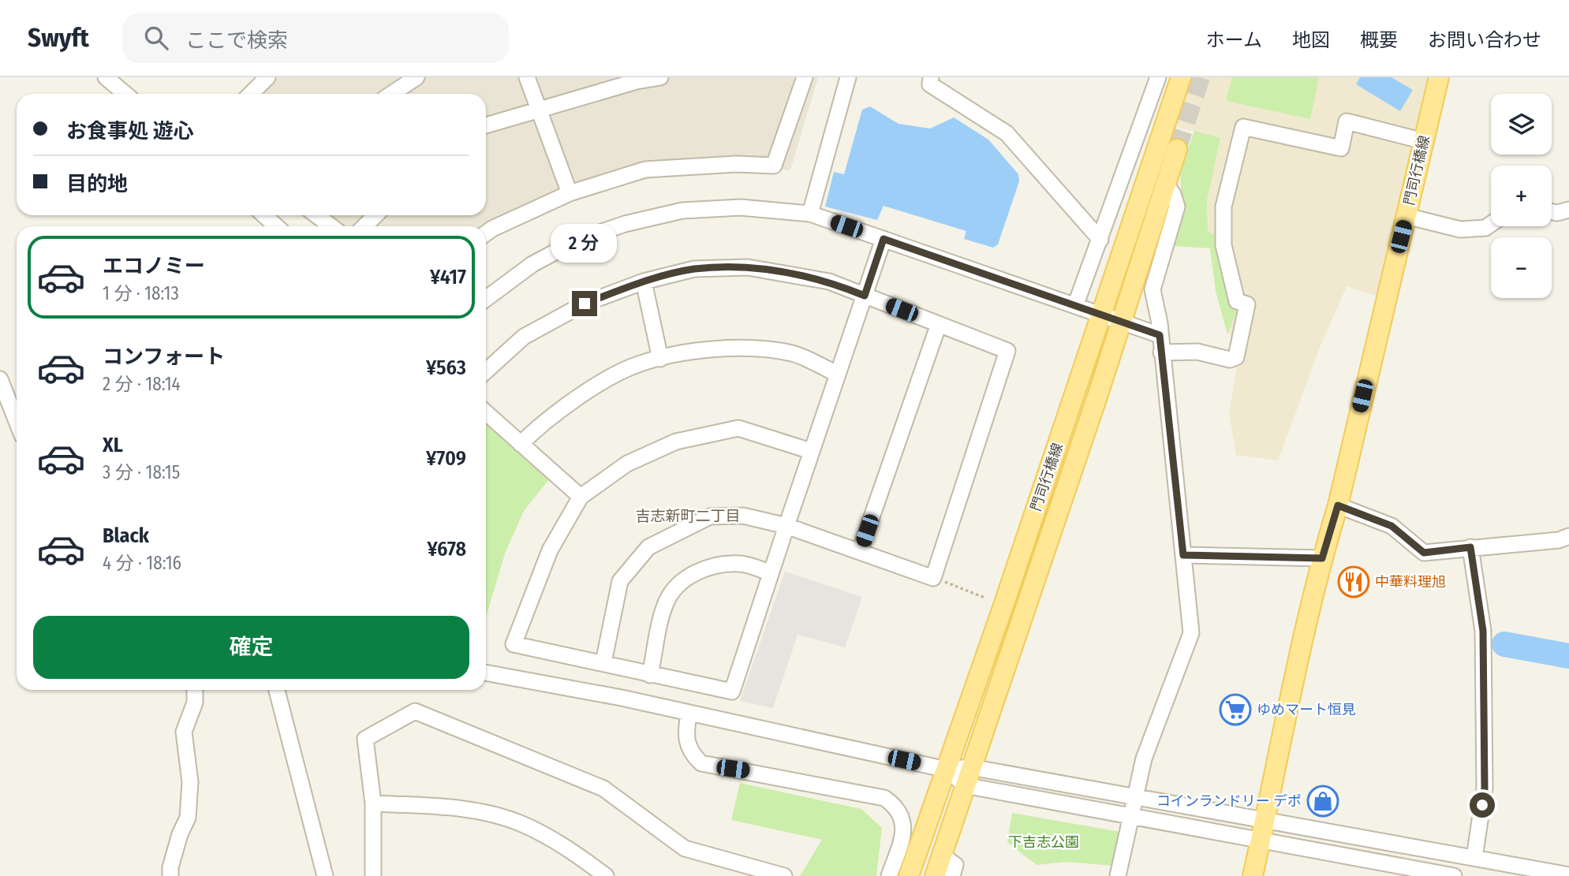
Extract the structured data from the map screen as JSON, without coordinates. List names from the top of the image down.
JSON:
{
  "streets": {
    "main road": ["門司行橋線"]
  },
  "districts": ["吉志新町二丁目"],
  "parks": ["下吉志公園"],
  "places": {
    "restaurant": ["中華料理旭"],
    "supermarket": ["ゆめマート恒見"],
    "shop": ["コインランドリー デポ"]
  },
  "page": {
    "header": "Swyft",
    "search": "ここで検索",
    "nav": [
      "ホーム",
      "地図",
      "概要",
      "お問い合わせ"
    ],
    "map_buttons": ["+", "−"],
    "banner": ["お食事処 遊心", "目的地"],
    "bubble": "2 分",
    "list": [
      {
        "name": "エコノミー",
        "note": "1 分 · 18:13",
        "value": "¥417"
      },
      {
        "name": "コンフォート",
        "note": "2 分 · 18:14",
        "value": "¥563"
      },
      {
        "name": "XL",
        "note": "3 分 · 18:15",
        "value": "¥709"
      },
      {
        "name": "Black",
        "note": "4 分 · 18:16",
        "value": "¥678"
      }
    ],
    "buttons": "確定"
  }
}
